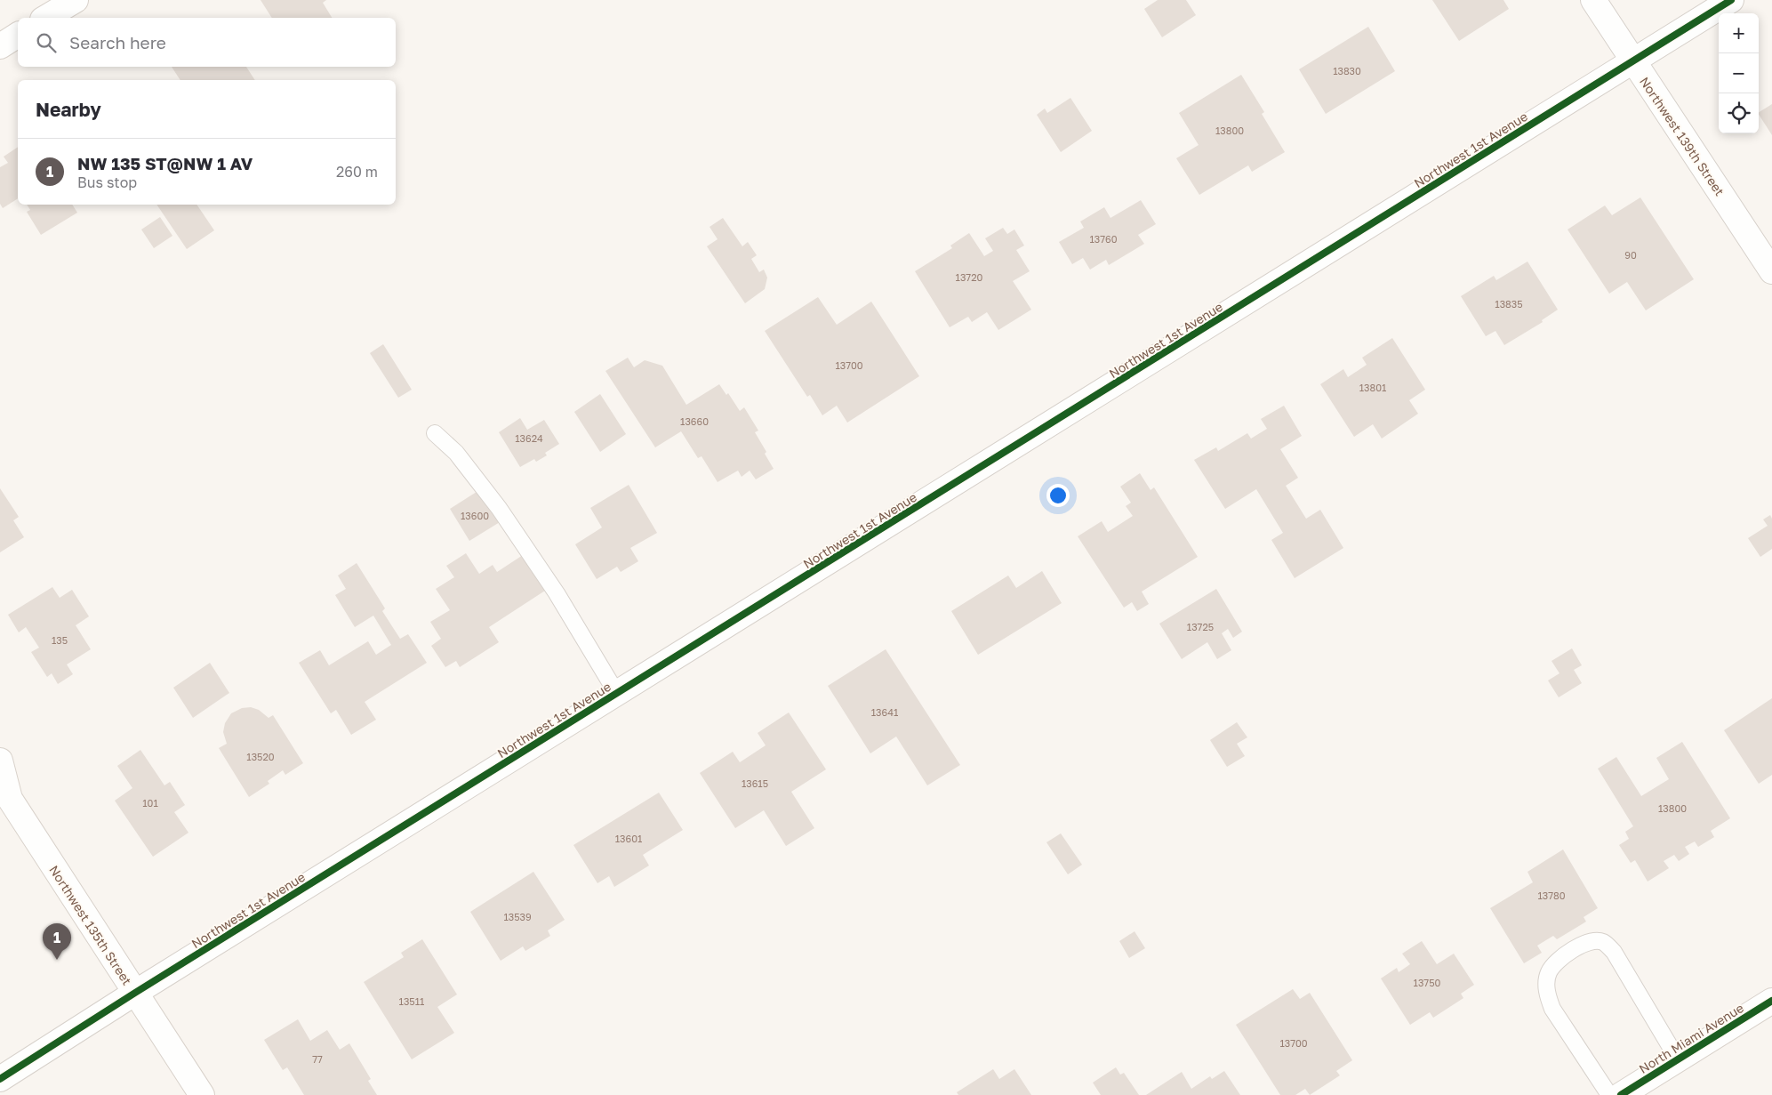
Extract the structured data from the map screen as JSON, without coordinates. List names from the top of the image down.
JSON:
{
  "streets": {
    "street": [
      "Northwest 139th Street",
      "Northwest 1st Avenue",
      "Northwest 135th Street",
      "North Miami Avenue"
    ]
  },
  "crossings": [
    ["Northwest 139th Street", "Northwest 1st Avenue"],
    ["Northwest 1st Avenue", "Northwest 135th Street"]
  ],
  "house_numbers": [
    "13830",
    "13800",
    "13760",
    "90",
    "13720",
    "13835",
    "13700",
    "13801",
    "13660",
    "13624",
    "13600",
    "13725",
    "135",
    "13641",
    "13520",
    "13615",
    "101",
    "13800",
    "13601",
    "13780",
    "13539",
    "13750",
    "13511",
    "13700",
    "77"
  ],
  "page": {
    "map_buttons": ["+", "−"],
    "search": "Search here",
    "heading": "Nearby",
    "list": [
      {
        "mark": "1",
        "name": "NW 135 ST@NW 1 AV",
        "note": "Bus stop",
        "value": "260 m"
      }
    ],
    "pins": "1"
  }
}
